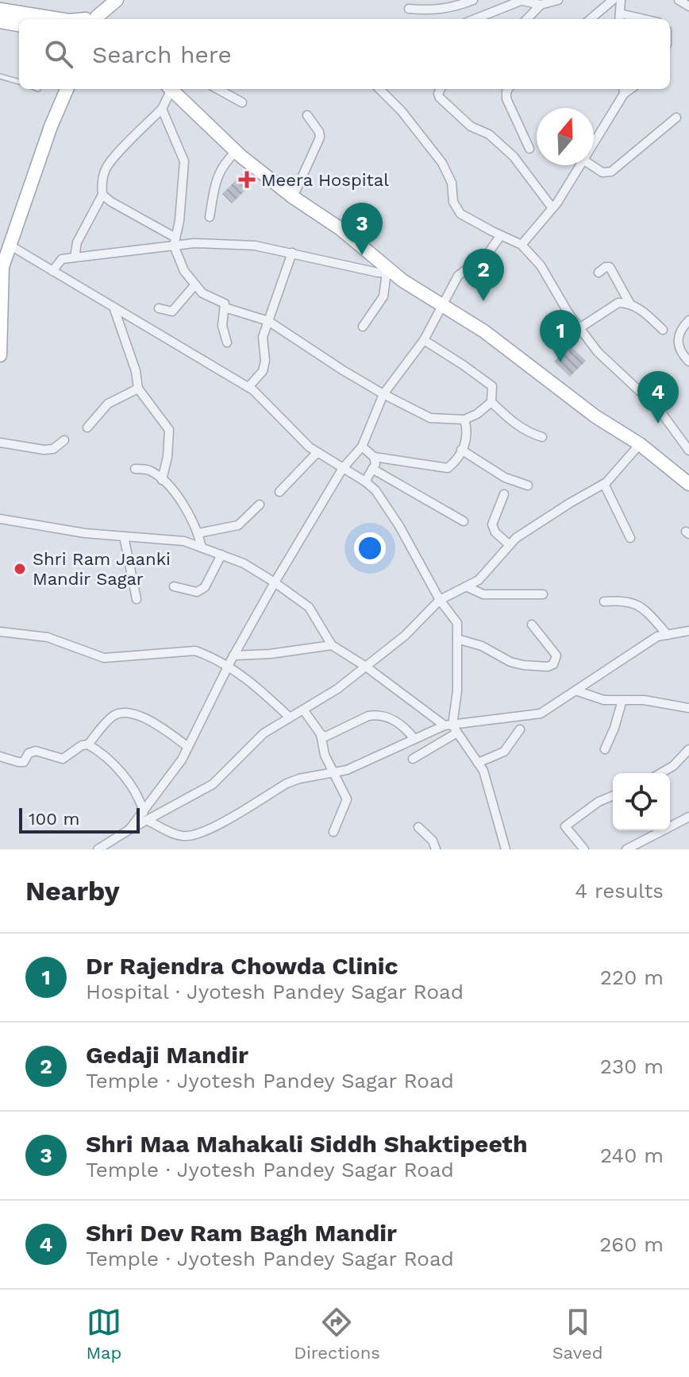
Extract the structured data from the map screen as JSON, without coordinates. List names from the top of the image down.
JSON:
{
  "places": {
    "health": ["Meera Hospital"],
    "other": ["Shri Ram Jaanki Mandir Sagar"]
  },
  "scale_bar": "100 m",
  "north": "top",
  "page": {
    "search": "Search here",
    "pins": [
      "3",
      "2",
      "1",
      "4"
    ],
    "scale": "100 m",
    "heading": ["Nearby", "4 results"],
    "list": [
      {
        "mark": "1",
        "name": "Dr Rajendra Chowda Clinic",
        "note": "Hospital · Jyotesh Pandey Sagar Road",
        "value": "220 m"
      },
      {
        "mark": "2",
        "name": "Gedaji Mandir",
        "note": "Temple · Jyotesh Pandey Sagar Road",
        "value": "230 m"
      },
      {
        "mark": "3",
        "name": "Shri Maa Mahakali Siddh Shaktipeeth",
        "note": "Temple · Jyotesh Pandey Sagar Road",
        "value": "240 m"
      },
      {
        "mark": "4",
        "name": "Shri Dev Ram Bagh Mandir",
        "note": "Temple · Jyotesh Pandey Sagar Road",
        "value": "260 m"
      }
    ],
    "nav": ["Map", "Directions", "Saved"]
  }
}
